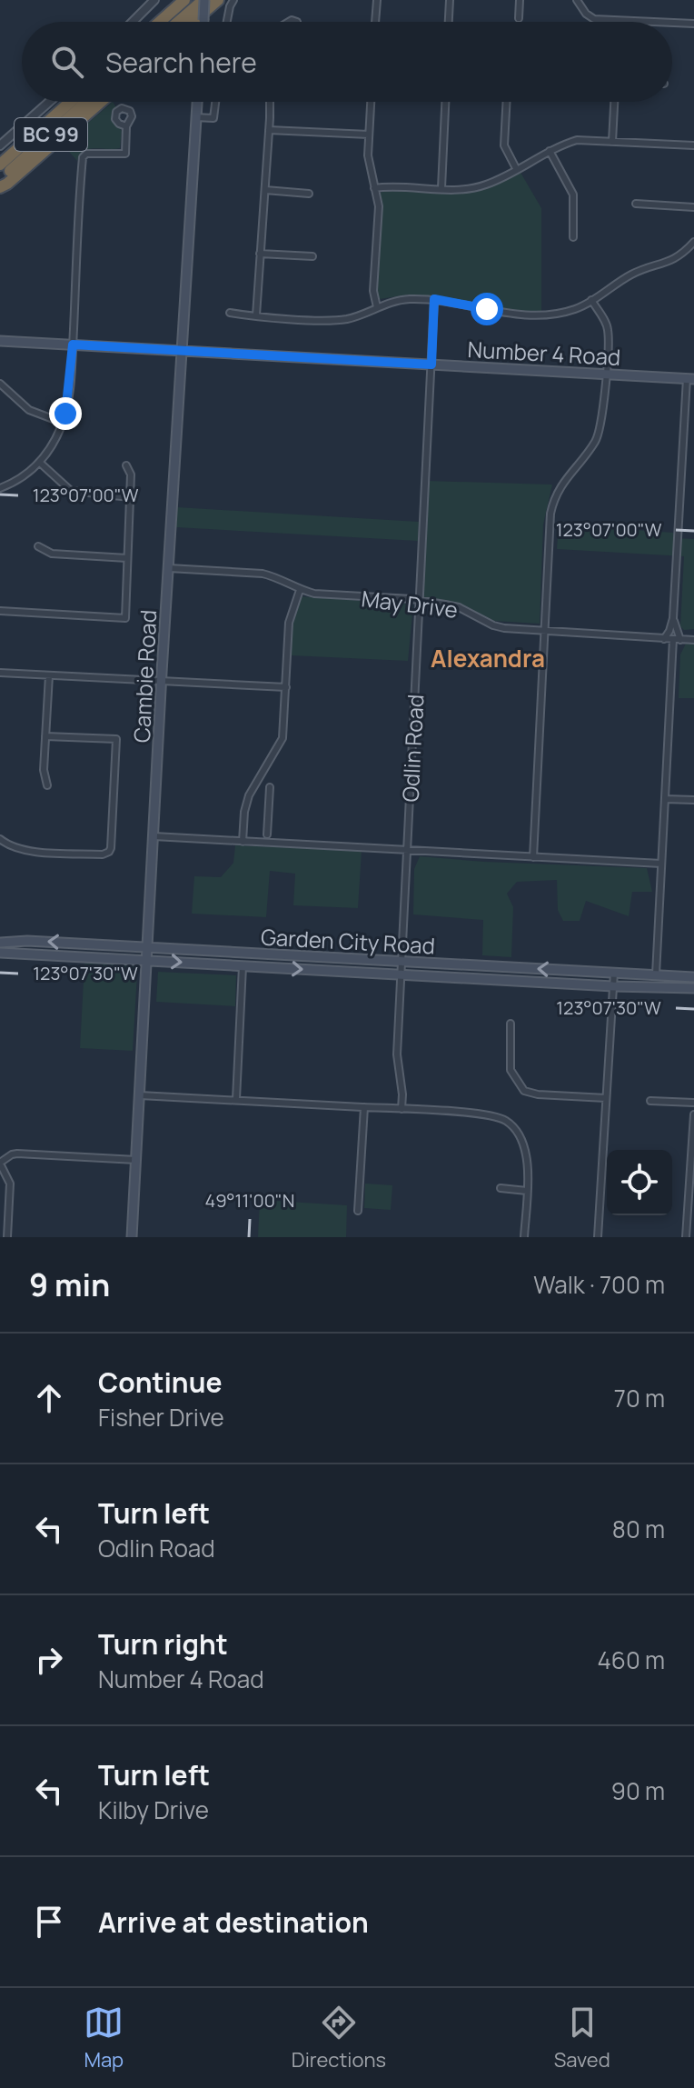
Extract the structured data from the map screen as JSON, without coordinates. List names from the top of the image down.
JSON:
{
  "streets": {
    "highway": ["BC 99"],
    "main road": ["Number 4 Road", "Cambie Road", "Garden City Road"],
    "street": ["May Drive", "Odlin Road"]
  },
  "crossings": [
    ["Number 4 Road", "Cambie Road"],
    ["Number 4 Road", "Odlin Road"],
    ["May Drive", "Cambie Road"],
    ["May Drive", "Odlin Road"],
    ["Cambie Road", "Garden City Road"],
    ["Odlin Road", "Garden City Road"]
  ],
  "districts": ["Alexandra"],
  "page": {
    "search": "Search here",
    "heading": ["9 min", "Walk · 700 m"],
    "list": [
      ["Continue", "Fisher Drive", "70 m"],
      ["Turn left", "Odlin Road", "80 m"],
      ["Turn right", "Number 4 Road", "460 m"],
      ["Turn left", "Kilby Drive", "90 m"],
      "Arrive at destination"
    ],
    "nav": ["Map", "Directions", "Saved"]
  },
  "coordinates": ["123°07'00\"W", "123°07'30\"W", "49°11'00\"N"]
}
